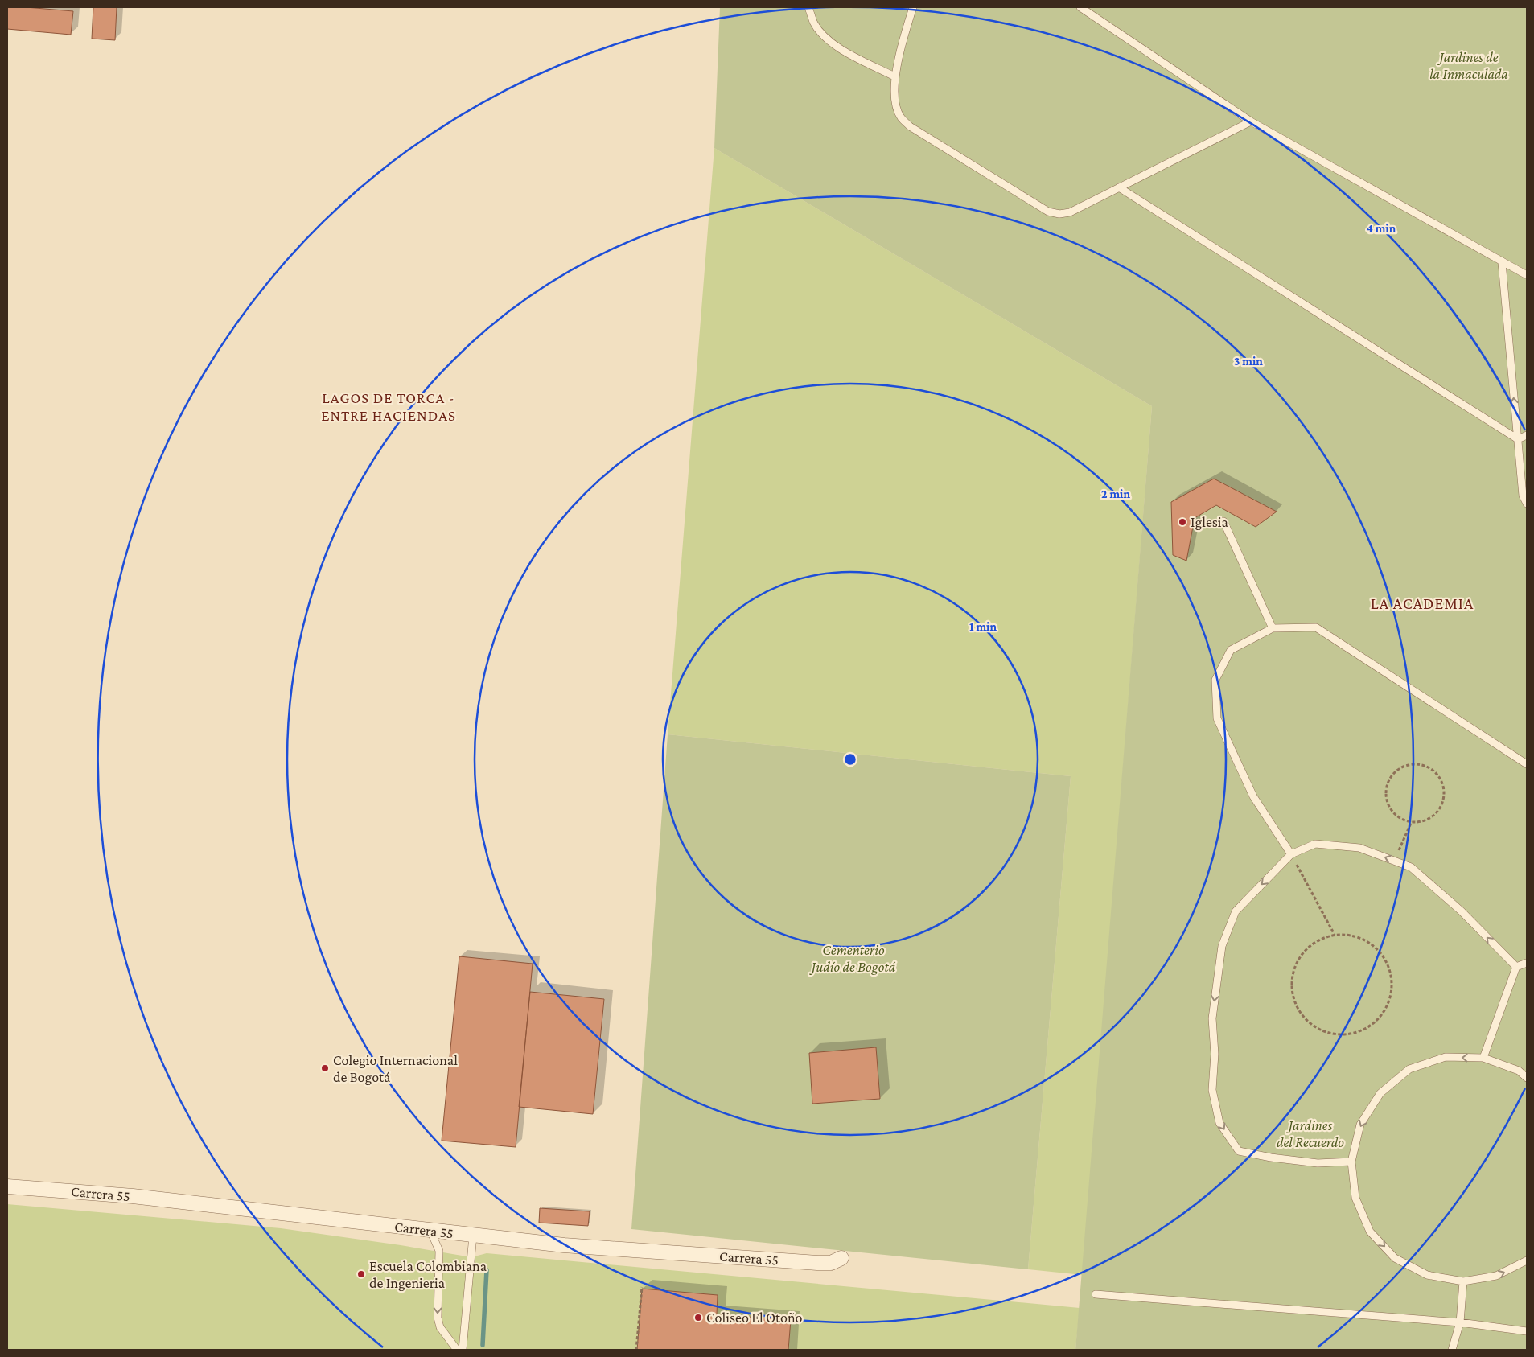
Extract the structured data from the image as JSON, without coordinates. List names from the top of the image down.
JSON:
{
  "streets": {
    "street": ["Carrera 55"]
  },
  "districts": ["LAGOS DE TORCA - ENTRE HACIENDAS", "LA ACADEMIA"],
  "parks": ["Jardines de la Inmaculada", "Cementerio Judío de Bogotá", "Jardines del Recuerdo"],
  "places": [
    "Iglesia",
    "Colegio Internacional de Bogotá",
    "Escuela Colombiana de Ingenieria",
    "Coliseo El Otoño"
  ],
  "rings": [
    "4 min",
    "3 min",
    "2 min",
    "1 min"
  ]
}
